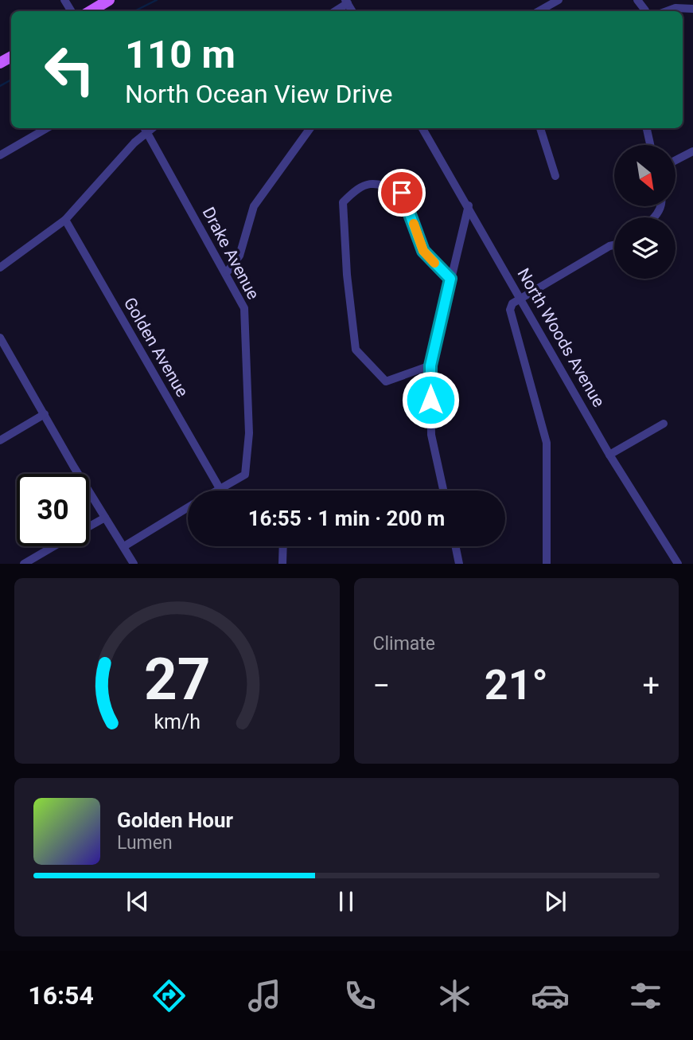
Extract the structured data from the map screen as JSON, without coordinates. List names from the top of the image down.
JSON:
{
  "streets": {
    "street": ["Drake Avenue", "North Woods Avenue", "Golden Avenue"]
  },
  "crossings": [
    ["Drake Avenue", "Golden Avenue"]
  ],
  "north": "bottom right",
  "page": {
    "turn": ["110 m", "North Ocean View Drive"],
    "limit": "30",
    "trip": "16:55 · 1 min · 200 m",
    "tile": "Climate",
    "heat": ["−", "21°", "+"],
    "song": ["Golden Hour", "Lumen"],
    "tabs": "16:54",
    "gauge": ["27", "km/h"]
  }
}
